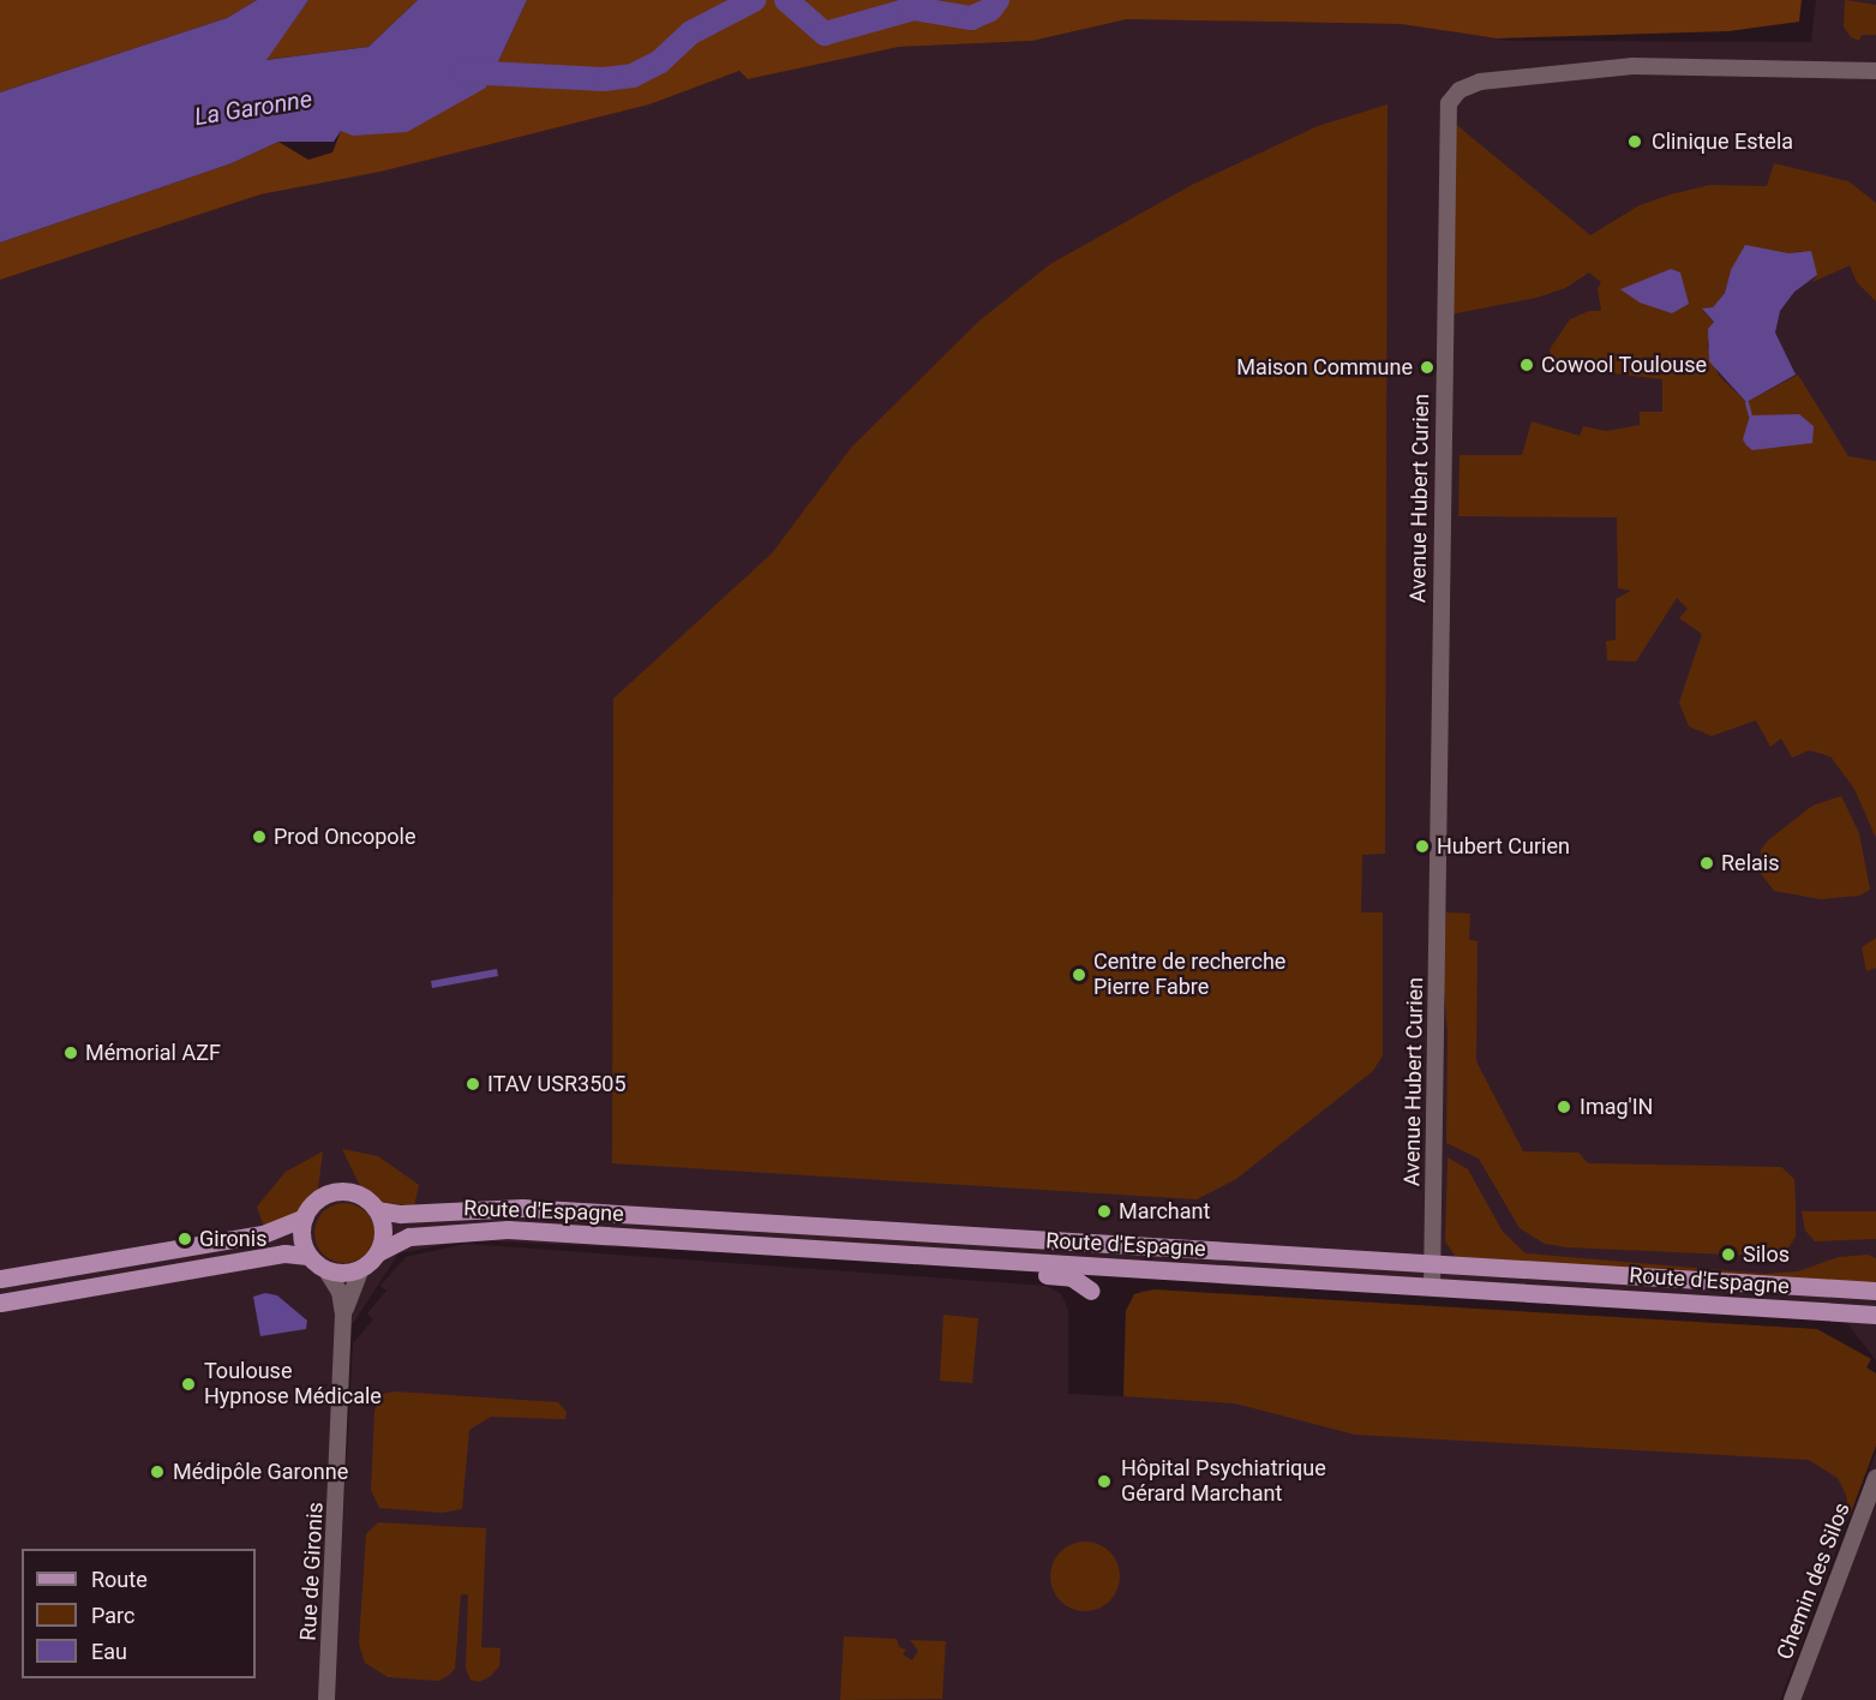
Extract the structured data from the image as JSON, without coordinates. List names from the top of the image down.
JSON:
{
  "streets": {
    "main road": ["Route d'Espagne"],
    "street": ["Avenue Hubert Curien", "Rue de Gironis", "Chemin des Silos"]
  },
  "crossings": [
    ["Avenue Hubert Curien", "Route d'Espagne"],
    ["Route d'Espagne", "Rue de Gironis"]
  ],
  "water": ["La Garonne"],
  "places": [
    "Clinique Estela",
    "Cowool Toulouse",
    "Maison Commune",
    "Prod Oncopole",
    "Hubert Curien",
    "Relais",
    "Centre de recherche Pierre Fabre",
    "Mémorial AZF",
    "ITAV USR3505",
    "Imag'IN",
    "Marchant",
    "Gironis",
    "Silos",
    "Toulouse Hypnose Médicale",
    "Médipôle Garonne",
    "Hôpital Psychiatrique Gérard Marchant"
  ],
  "legend": ["Route", "Parc", "Eau"]
}
